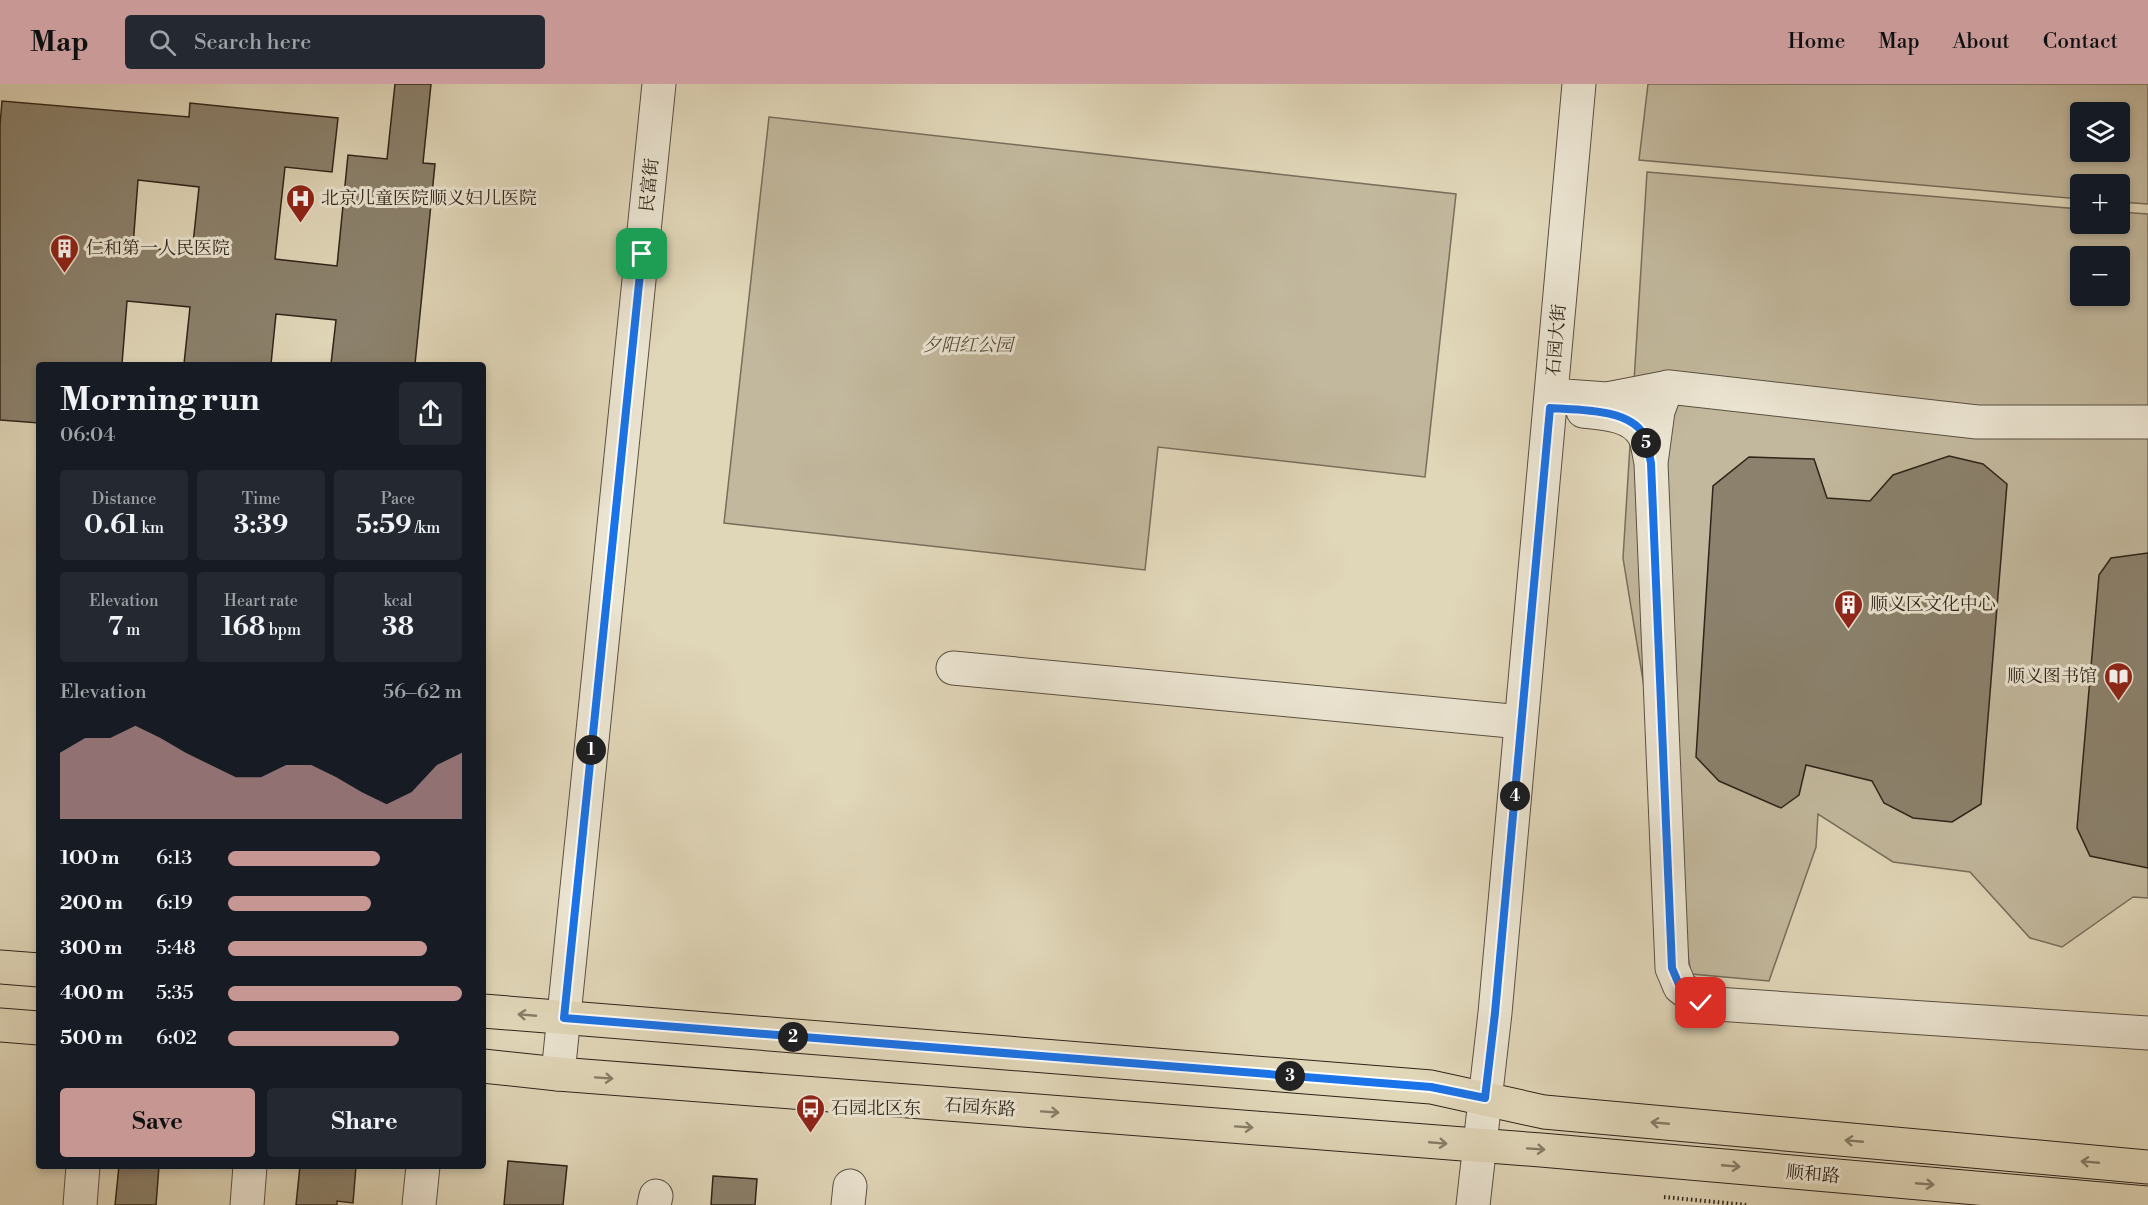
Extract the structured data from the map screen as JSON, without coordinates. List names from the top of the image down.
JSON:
{
  "streets": {
    "main road": ["石园东路", "顺和路"],
    "street": ["民富街", "石园大街"]
  },
  "crossings": [
    ["民富街", "石园东路"],
    ["石园大街", "石园东路"],
    ["石园大街", "顺和路"],
    ["石园东路", "顺和路"]
  ],
  "parks": ["夕阳红公园"],
  "places": {
    "hospital": ["北京儿童医院顺义妇儿医院"],
    "building": ["仁和第一人民医院", "顺义区文化中心"],
    "library": ["顺义图书馆"],
    "bus stop": ["石园北区东"]
  },
  "page": {
    "header": "Map",
    "search": "Search here",
    "nav": [
      "Home",
      "Map",
      "About",
      "Contact"
    ],
    "map_buttons": ["+", "−"],
    "heading": ["Morning run", "06:04"],
    "pins": [
      "5",
      "1",
      "4",
      "2",
      "3"
    ],
    "stats": [
      ["Distance", "0.61 km"],
      ["Time", "3:39"],
      ["Pace", "5:59 /km"],
      ["Elevation", "7 m"],
      ["Heart rate", "168 bpm"],
      ["kcal", "38"]
    ],
    "chart": ["Elevation", "56–62 m"],
    "list": [
      {
        "name": "100 m",
        "note": "6:13"
      },
      {
        "name": "200 m",
        "note": "6:19"
      },
      {
        "name": "300 m",
        "note": "5:48"
      },
      {
        "name": "400 m",
        "note": "5:35"
      },
      {
        "name": "500 m",
        "note": "6:02"
      }
    ],
    "buttons": ["Save", "Share"]
  }
}
